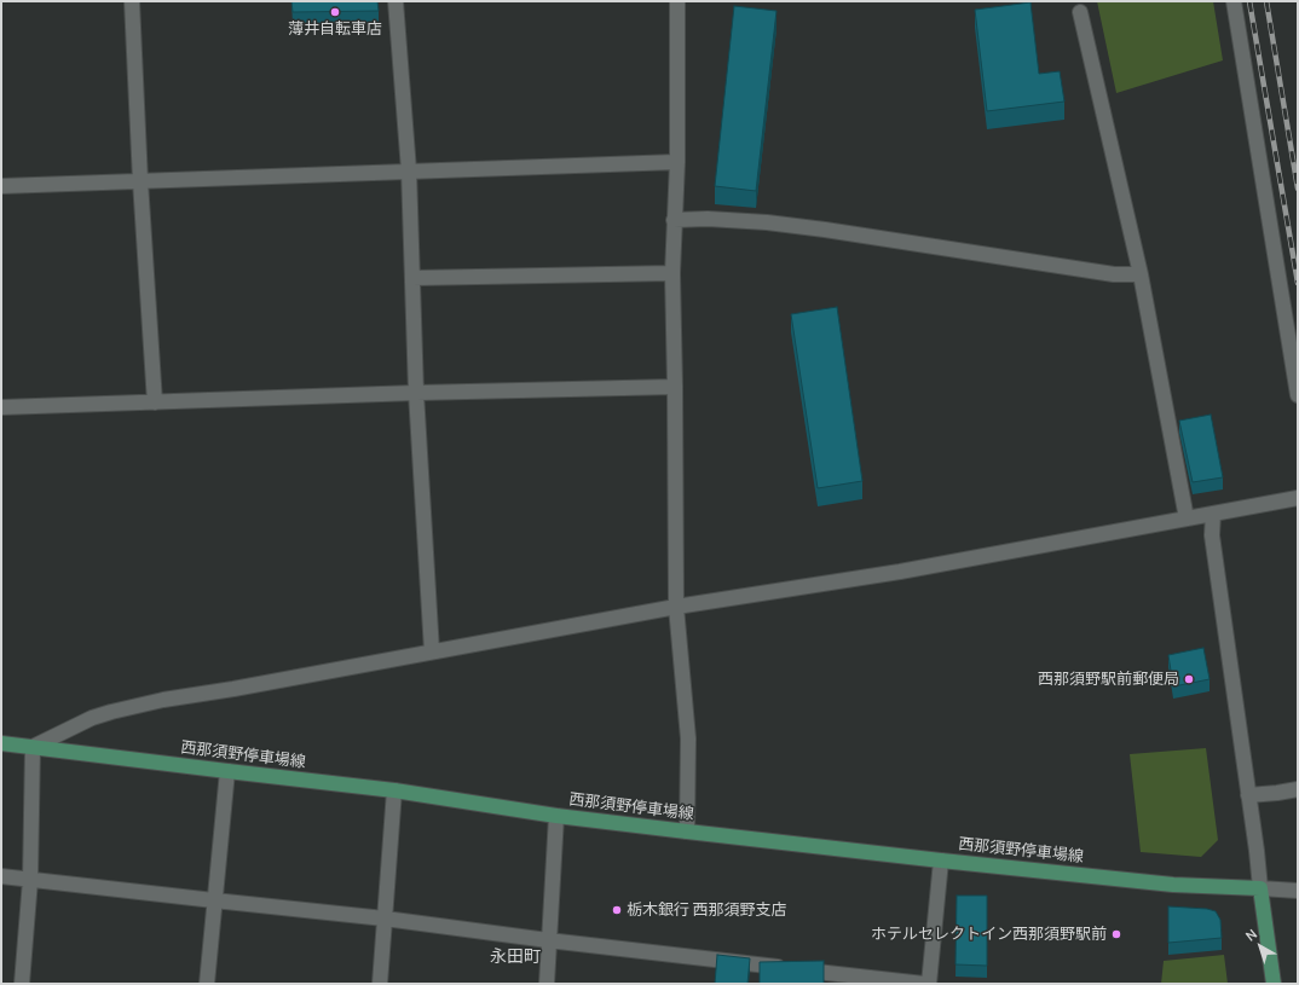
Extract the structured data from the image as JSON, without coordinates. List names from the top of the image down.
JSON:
{
  "streets": {
    "main road": ["西那須野停車場線"]
  },
  "districts": ["永田町"],
  "places": [
    "薄井自転車店",
    "西那須野駅前郵便局",
    "栃木銀行 西那須野支店",
    "ホテルセレクトイン西那須野駅前"
  ],
  "north": "top left"
}
